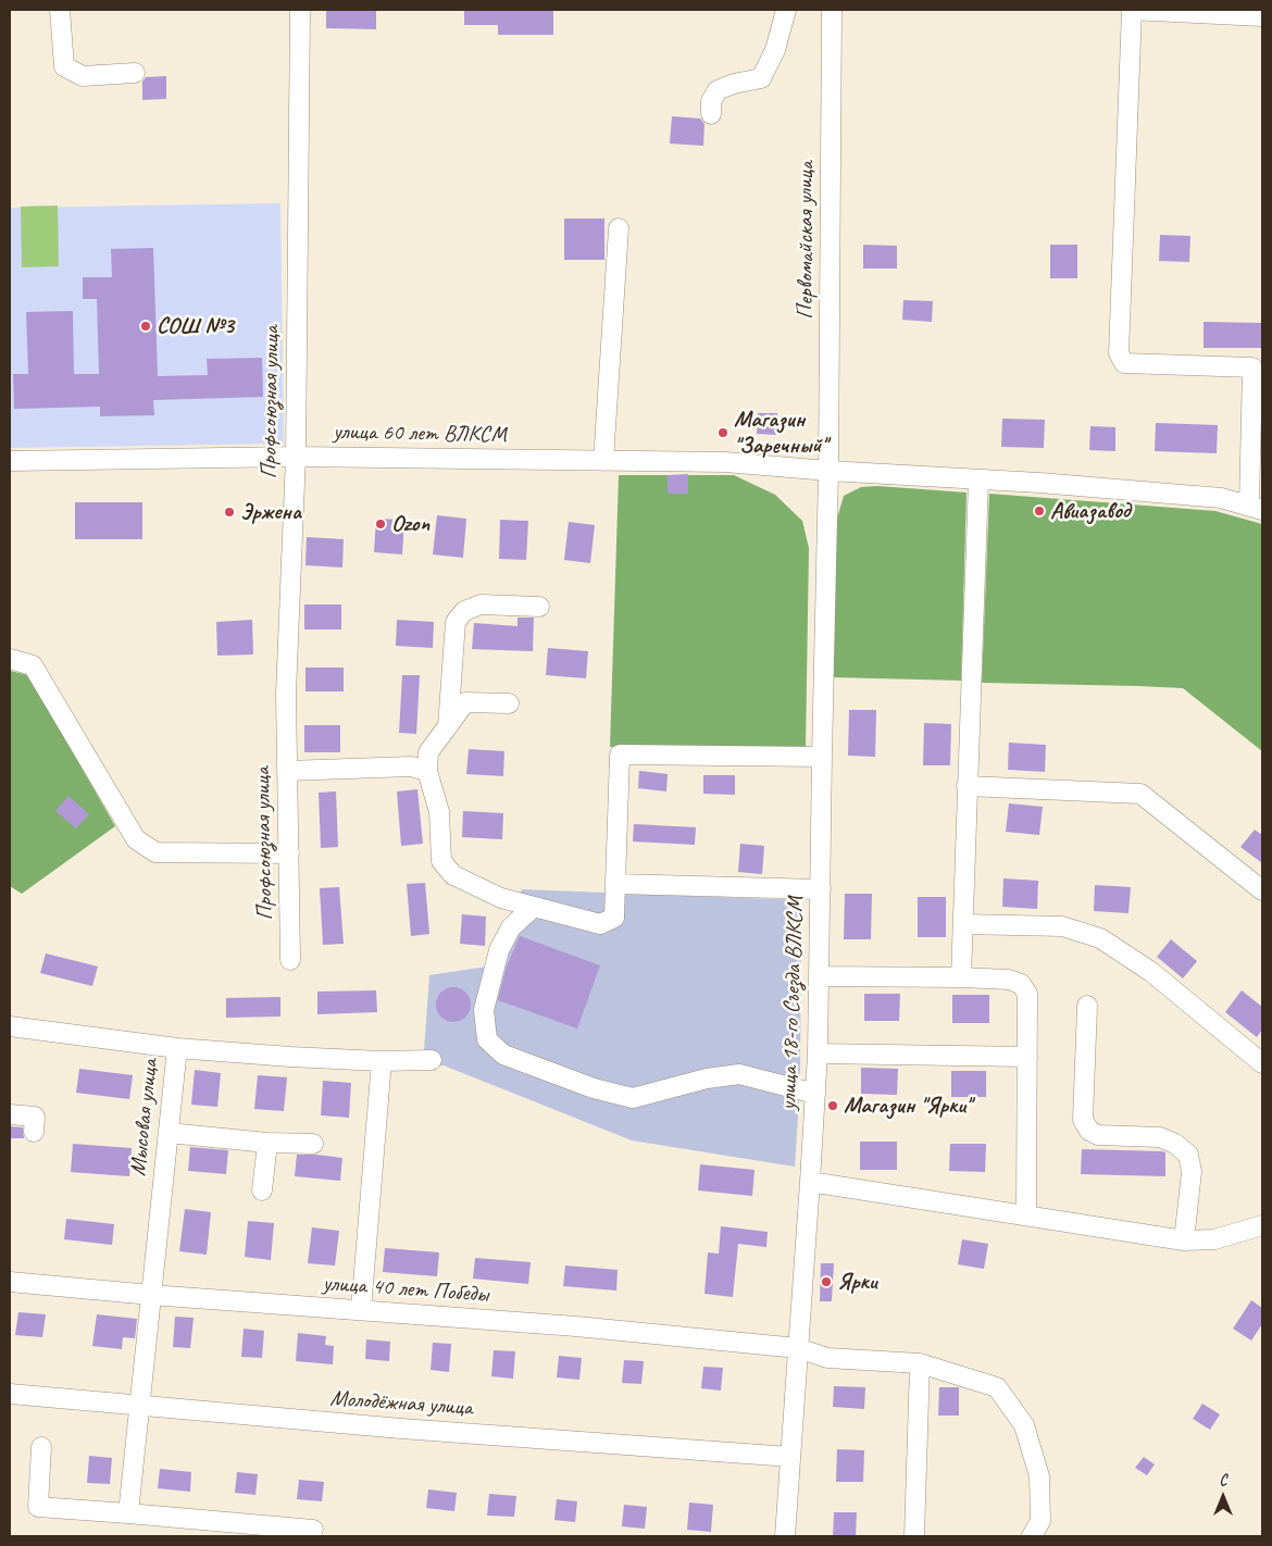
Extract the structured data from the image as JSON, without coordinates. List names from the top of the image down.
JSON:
{
  "streets": {
    "street": [
      "Первомайская улица",
      "Профсоюзная улица",
      "улица 60 лет ВЛКСМ",
      "улица 18-го Съезда ВЛКСМ",
      "Мысовая улица",
      "улица 40 лет Победы",
      "Молодёжная улица"
    ]
  },
  "crossings": [
    ["Первомайская улица", "улица 60 лет ВЛКСМ"],
    ["Первомайская улица", "улица 18-го Съезда ВЛКСМ"],
    ["Профсоюзная улица", "улица 60 лет ВЛКСМ"],
    ["улица 60 лет ВЛКСМ", "улица 18-го Съезда ВЛКСМ"],
    ["улица 18-го Съезда ВЛКСМ", "улица 40 лет Победы"],
    ["улица 18-го Съезда ВЛКСМ", "Молодёжная улица"],
    ["Мысовая улица", "улица 40 лет Победы"],
    ["Мысовая улица", "Молодёжная улица"]
  ],
  "places": [
    "СОШ №3",
    "Магазин \"Заречный\"",
    "Авиазавод",
    "Эржена",
    "Ozon",
    "Магазин \"Ярки\"",
    "Ярки"
  ],
  "north": "top"
}
